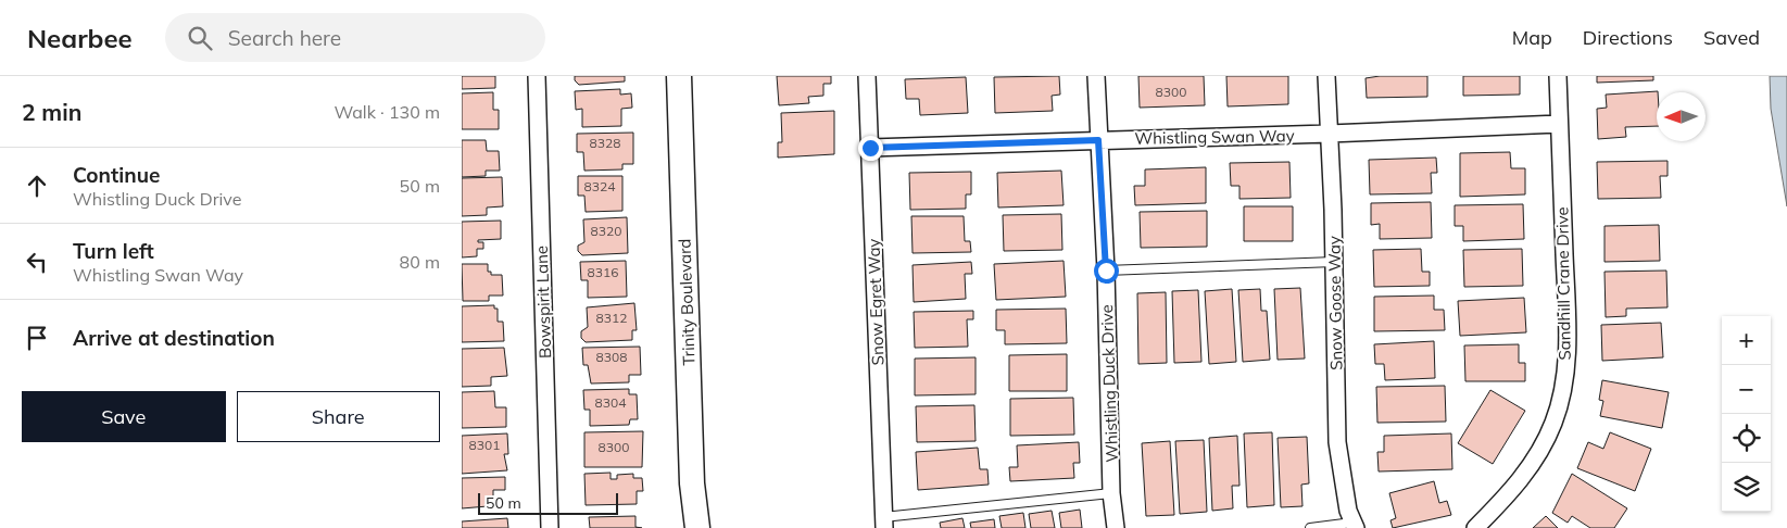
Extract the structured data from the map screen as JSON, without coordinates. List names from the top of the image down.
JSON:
{
  "streets": {
    "main road": ["Trinity Boulevard"],
    "street": [
      "Whistling Swan Way",
      "Sandhill Crane Drive",
      "Bowspirit Lane",
      "Snow Egret Way",
      "Snow Goose Way",
      "Whistling Duck Drive"
    ]
  },
  "crossings": [
    ["Whistling Swan Way", "Sandhill Crane Drive"],
    ["Whistling Swan Way", "Snow Egret Way"],
    ["Whistling Swan Way", "Snow Goose Way"],
    ["Whistling Swan Way", "Whistling Duck Drive"]
  ],
  "house_numbers": [
    "8300",
    "8328",
    "8324",
    "8320",
    "8316",
    "8312",
    "8308",
    "8304",
    "8301",
    "8300"
  ],
  "scale_bar": "50 m",
  "north": "left",
  "page": {
    "header": "Nearbee",
    "search": "Search here",
    "nav": ["Map", "Directions", "Saved"],
    "heading": ["2 min", "Walk · 130 m"],
    "list": [
      ["Continue", "Whistling Duck Drive", "50 m"],
      ["Turn left", "Whistling Swan Way", "80 m"],
      "Arrive at destination"
    ],
    "map_buttons": ["+", "−"],
    "buttons": ["Save", "Share"],
    "scale": "50 m"
  }
}
